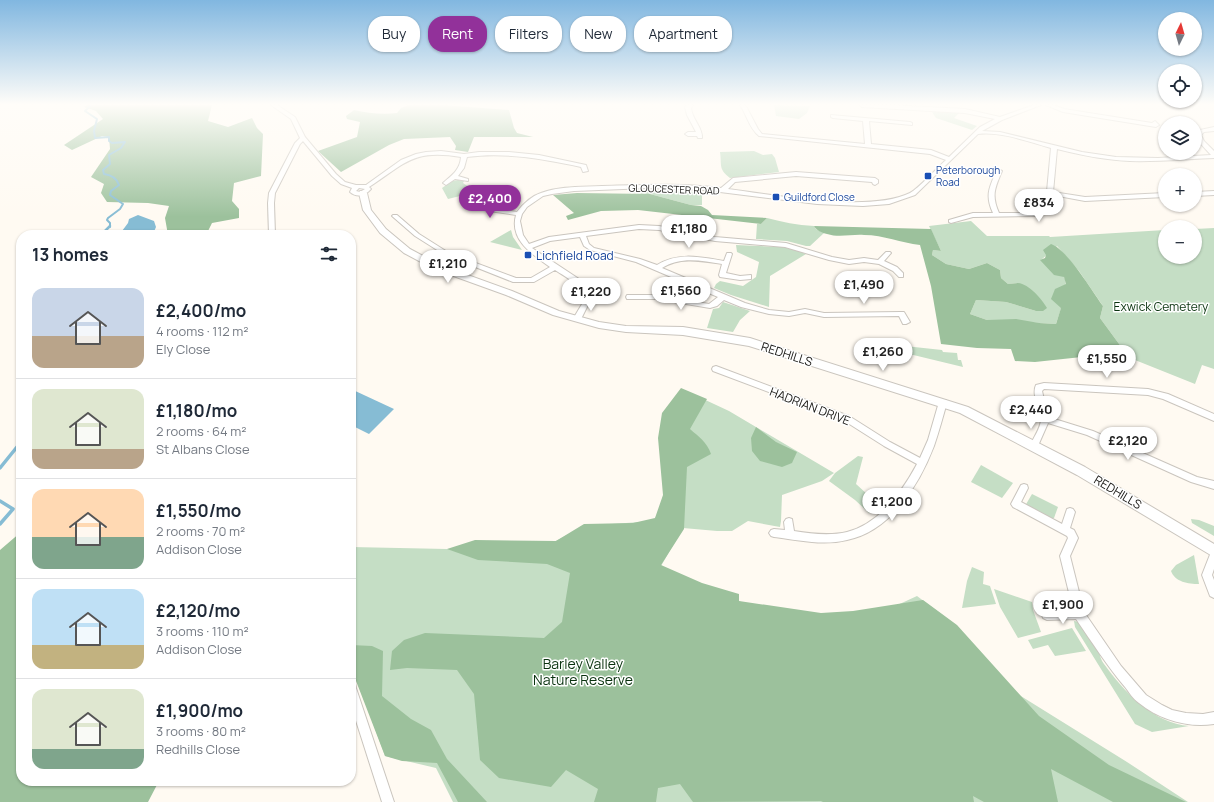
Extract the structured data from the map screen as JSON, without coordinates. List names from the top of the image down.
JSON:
{
  "streets": {
    "street": ["GLOUCESTER ROAD", "REDHILLS", "HADRIAN DRIVE"]
  },
  "parks": ["Exwick Cemetery", "Barley Valley Nature Reserve"],
  "places": {
    "transit": ["Peterborough Road", "Guildford Close", "Lichfield Road"]
  },
  "north": "top",
  "page": {
    "map_buttons": ["+", "−"],
    "chip": [
      "Buy",
      "Rent",
      "Filters",
      "New",
      "Apartment"
    ],
    "price": [
      "£2,400",
      "£834",
      "£1,180",
      "£1,210",
      "£1,490",
      "£1,560",
      "£1,220",
      "£1,260",
      "£1,550",
      "£2,440",
      "£2,120",
      "£1,200",
      "£1,900"
    ],
    "heading": "13 homes",
    "list": [
      {
        "name": "£2,400/mo",
        "note": "4 rooms · 112 m² · Ely Close"
      },
      {
        "name": "£1,180/mo",
        "note": "2 rooms · 64 m² · St Albans Close"
      },
      {
        "name": "£1,550/mo",
        "note": "2 rooms · 70 m² · Addison Close"
      },
      {
        "name": "£2,120/mo",
        "note": "3 rooms · 110 m² · Addison Close"
      },
      {
        "name": "£1,900/mo",
        "note": "3 rooms · 80 m² · Redhills Close"
      }
    ]
  }
}
